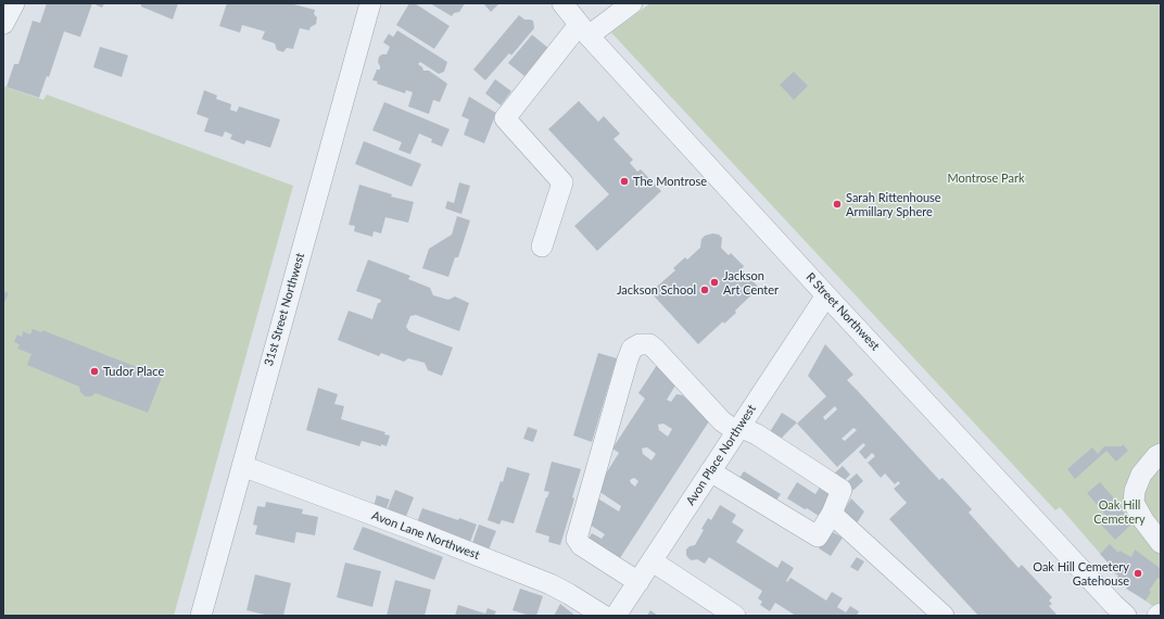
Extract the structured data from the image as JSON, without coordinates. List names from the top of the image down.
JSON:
{
  "streets": {
    "street": [
      "31st Street Northwest",
      "R Street Northwest",
      "Avon Place Northwest",
      "Avon Lane Northwest"
    ]
  },
  "crossings": [
    ["31st Street Northwest", "Avon Lane Northwest"],
    ["R Street Northwest", "Avon Place Northwest"]
  ],
  "parks": ["Montrose Park", "Oak Hill Cemetery"],
  "places": [
    "The Montrose",
    "Sarah Rittenhouse Armillary Sphere",
    "Jackson Art Center",
    "Jackson School",
    "Tudor Place",
    "Oak Hill Cemetery Gatehouse"
  ]
}
